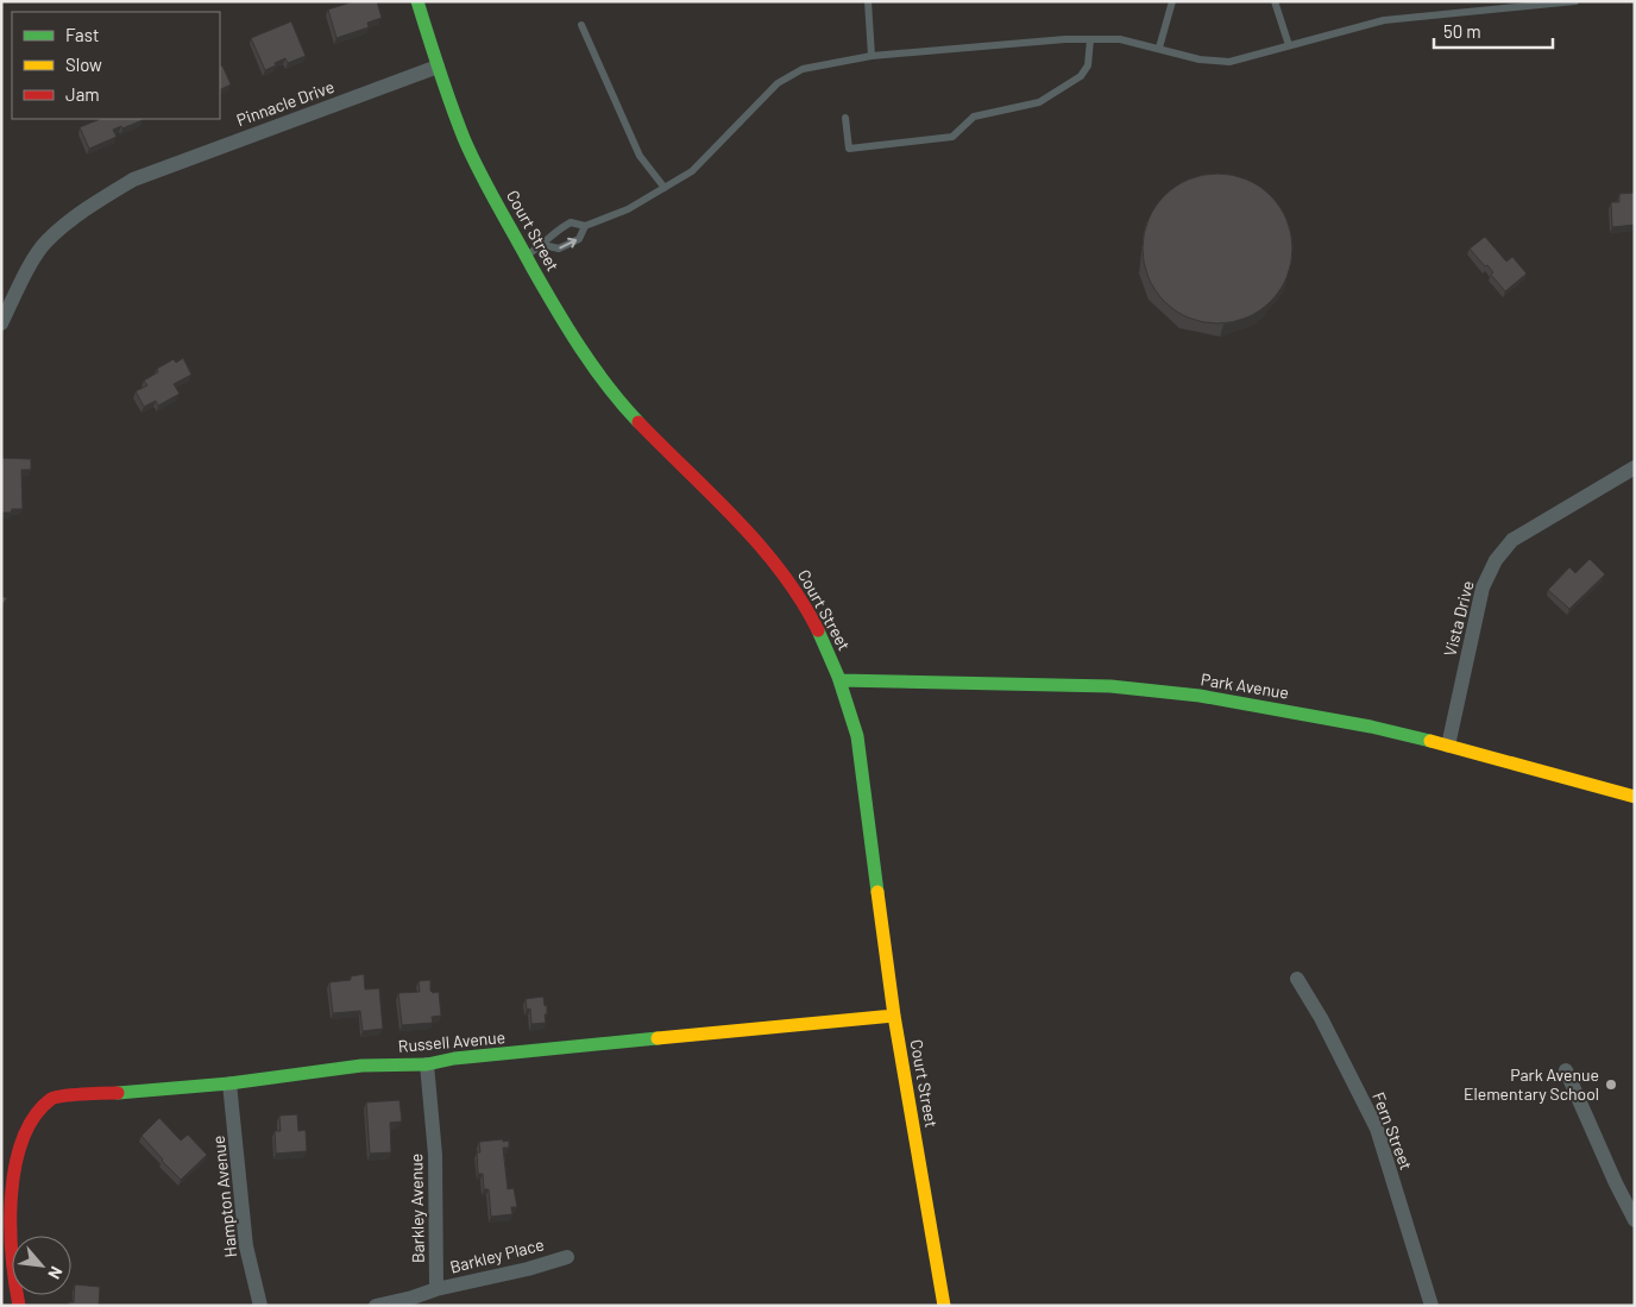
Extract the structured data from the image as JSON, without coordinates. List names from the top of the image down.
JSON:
{
  "streets": {
    "street": [
      "Pinnacle Drive",
      "Court Street",
      "Vista Drive",
      "Park Avenue",
      "Russell Avenue",
      "Fern Street",
      "Hampton Avenue",
      "Barkley Avenue",
      "Barkley Place"
    ]
  },
  "crossings": [
    ["Pinnacle Drive", "Court Street"],
    ["Court Street", "Park Avenue"],
    ["Court Street", "Russell Avenue"],
    ["Vista Drive", "Park Avenue"],
    ["Russell Avenue", "Hampton Avenue"],
    ["Russell Avenue", "Barkley Avenue"],
    ["Barkley Avenue", "Barkley Place"]
  ],
  "places": ["Park Avenue Elementary School"],
  "legend": ["Fast", "Slow", "Jam"],
  "scale_bar": "50 m",
  "north": "bottom right"
}
